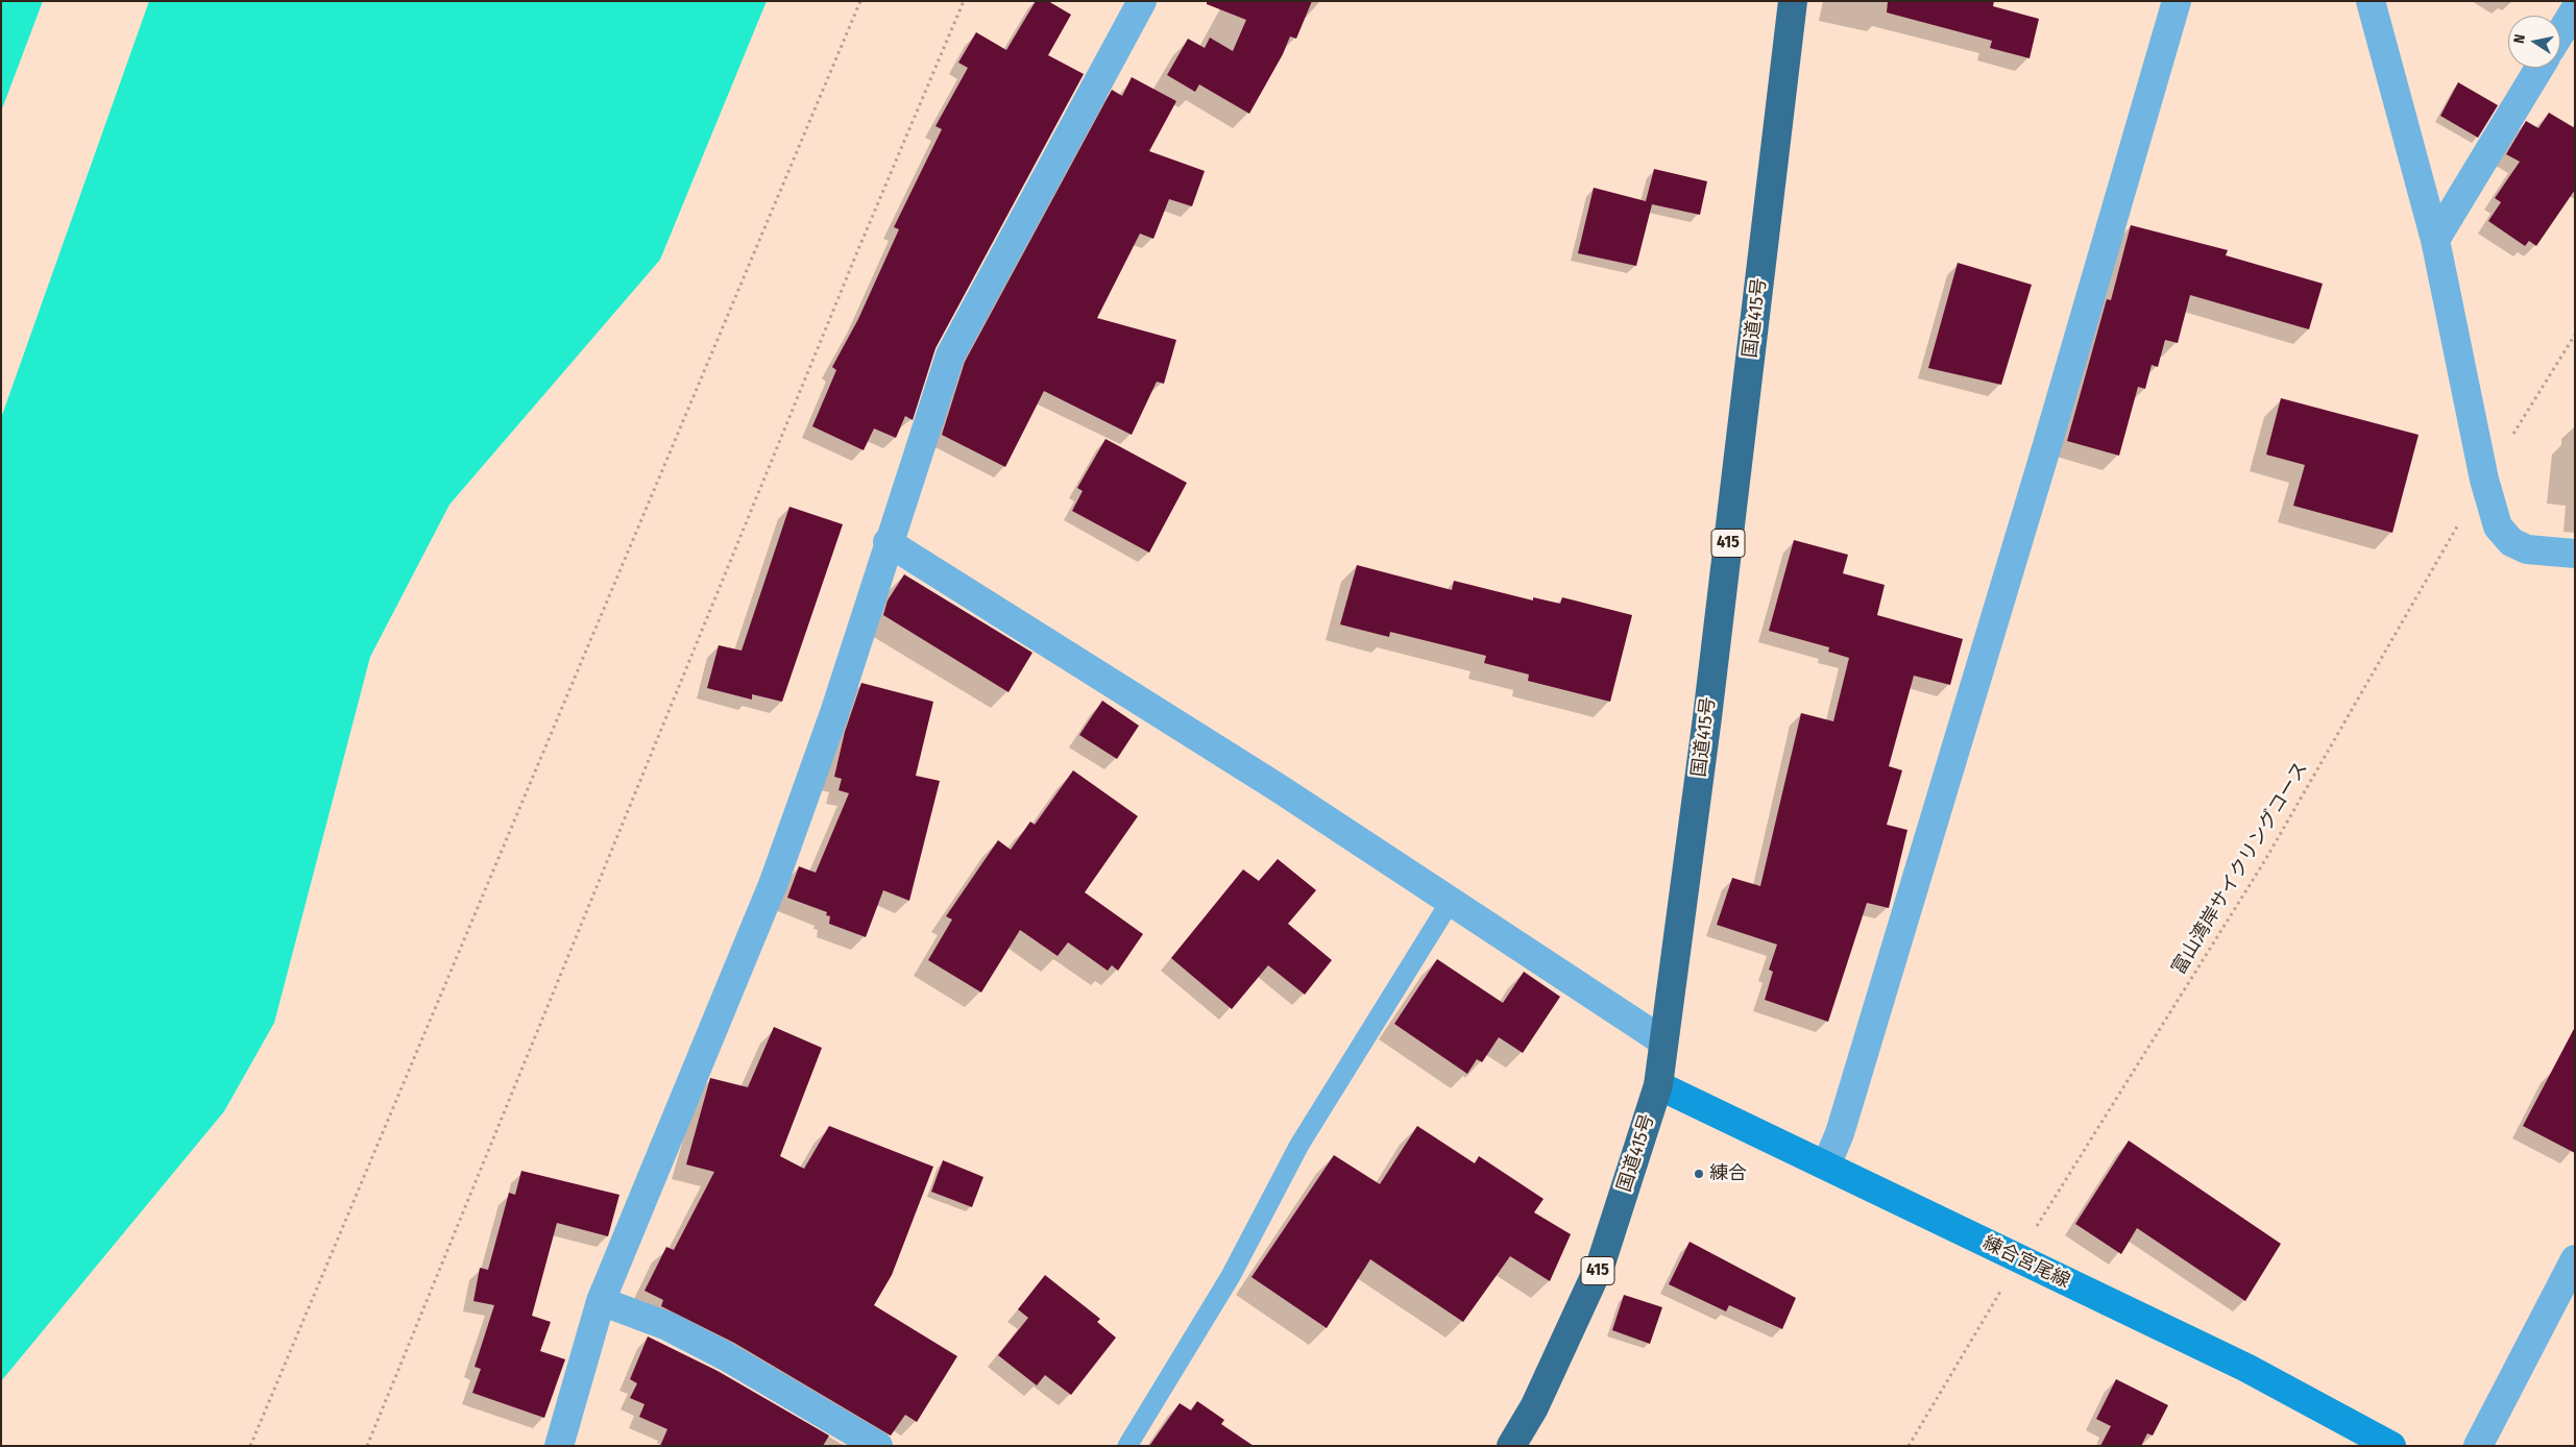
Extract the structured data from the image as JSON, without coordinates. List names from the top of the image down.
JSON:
{
  "streets": {
    "highway": ["国道415号", "415"],
    "main road": ["練合宮尾線"],
    "path": ["富山湾岸サイクリングコース"]
  },
  "crossings": [
    ["国道415号", "練合宮尾線"]
  ],
  "places": ["練合"],
  "north": "left"
}
